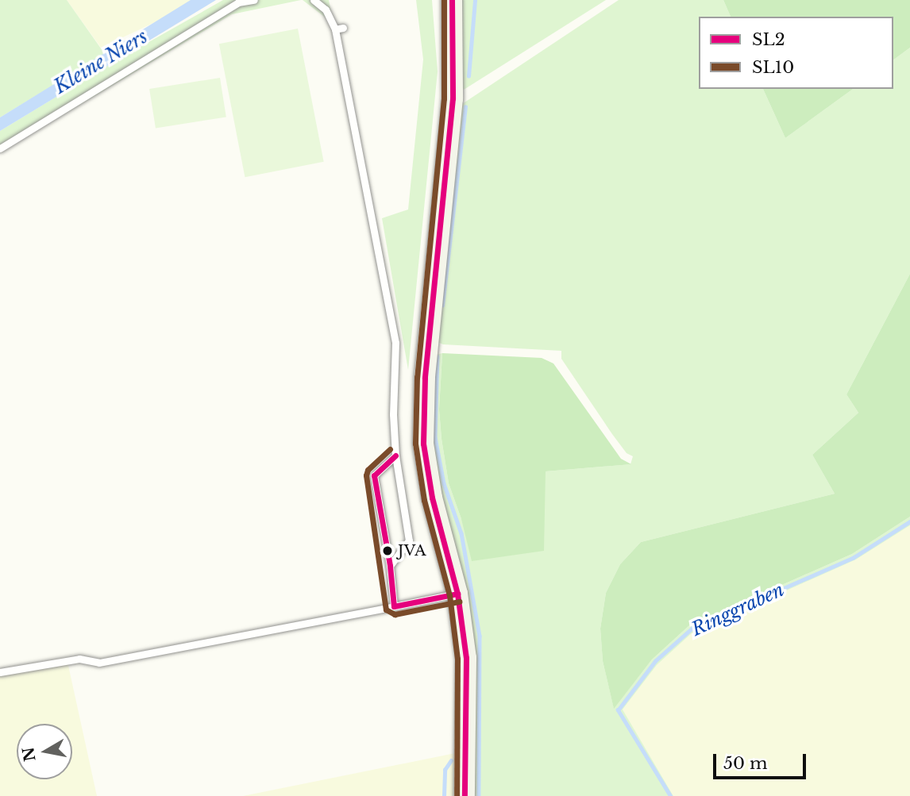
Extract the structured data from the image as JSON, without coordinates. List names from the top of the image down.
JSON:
{
  "water": ["Kleine Niers", "Ringgraben"],
  "places": ["JVA"],
  "lines": ["transit line SL2", "transit line SL10"],
  "legend": ["SL2", "SL10"],
  "scale_bar": "50 m",
  "north": "left"
}
